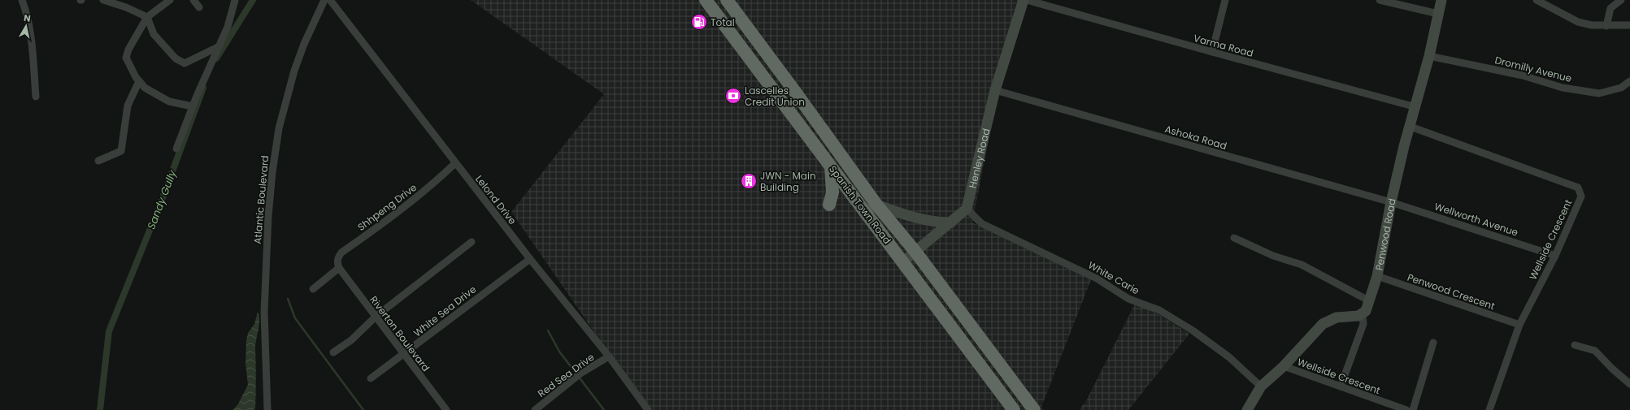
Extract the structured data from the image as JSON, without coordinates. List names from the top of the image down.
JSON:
{
  "streets": {
    "highway": ["Spanish Town Road"],
    "street": [
      "Varma Road",
      "Dromilly Avenue",
      "Ashoka Road",
      "Henley Road",
      "Atlantic Boulevard",
      "Lelond Drive",
      "Shhpeng Drive",
      "Wellworth Avenue",
      "Penwood Road",
      "Wellside Crescent",
      "White Carie",
      "Penwood Crescent",
      "White Sea Drive",
      "Riverton Boulevard",
      "Red Sea Drive"
    ]
  },
  "crossings": [
    ["Varma Road", "Penwood Road"],
    ["Dromilly Avenue", "Penwood Road"],
    ["Ashoka Road", "Henley Road"],
    ["Ashoka Road", "Wellworth Avenue"],
    ["Ashoka Road", "Penwood Road"],
    ["Henley Road", "White Carie"],
    ["Lelond Drive", "Shhpeng Drive"],
    ["Lelond Drive", "White Sea Drive"],
    ["Lelond Drive", "Red Sea Drive"],
    ["Shhpeng Drive", "Riverton Boulevard"],
    ["Wellworth Avenue", "Penwood Road"],
    ["Wellworth Avenue", "Wellside Crescent"],
    ["Penwood Road", "Wellside Crescent"],
    ["Penwood Road", "Penwood Crescent"],
    ["Wellside Crescent", "Penwood Crescent"],
    ["White Sea Drive", "Riverton Boulevard"]
  ],
  "water": ["Sandy Gully"],
  "places": {
    "fuel station": ["Total"],
    "bank": ["Lascelles Credit Union"],
    "building": ["JWN - Main Building"]
  },
  "north": "top"
}
